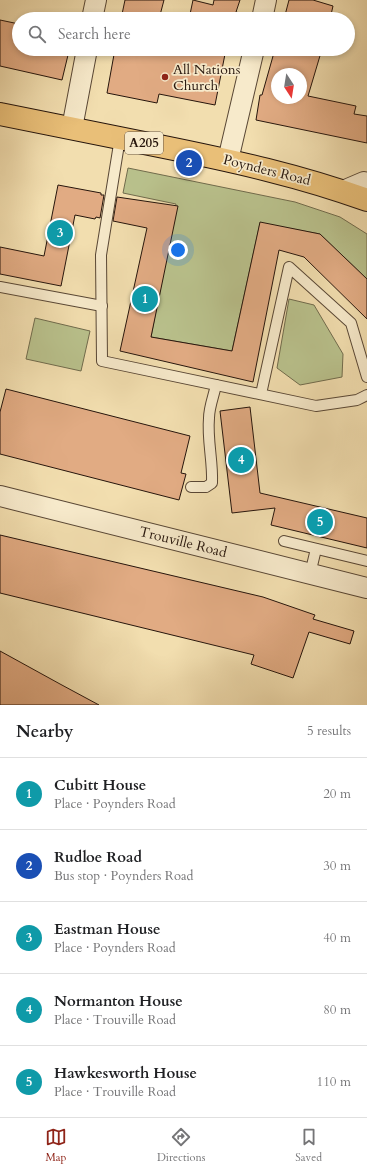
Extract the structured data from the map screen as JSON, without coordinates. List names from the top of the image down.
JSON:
{
  "streets": {
    "highway": ["A205", "Poynders Road"],
    "street": ["Trouville Road"]
  },
  "places": ["All Nations Church"],
  "north": "bottom",
  "page": {
    "search": "Search here",
    "pins": [
      "2",
      "3",
      "1",
      "4",
      "5"
    ],
    "heading": ["Nearby", "5 results"],
    "list": [
      {
        "mark": "1",
        "name": "Cubitt House",
        "note": "Place · Poynders Road",
        "value": "20 m"
      },
      {
        "mark": "2",
        "name": "Rudloe Road",
        "note": "Bus stop · Poynders Road",
        "value": "30 m"
      },
      {
        "mark": "3",
        "name": "Eastman House",
        "note": "Place · Poynders Road",
        "value": "40 m"
      },
      {
        "mark": "4",
        "name": "Normanton House",
        "note": "Place · Trouville Road",
        "value": "80 m"
      },
      {
        "mark": "5",
        "name": "Hawkesworth House",
        "note": "Place · Trouville Road",
        "value": "110 m"
      }
    ],
    "nav": ["Map", "Directions", "Saved"]
  }
}
